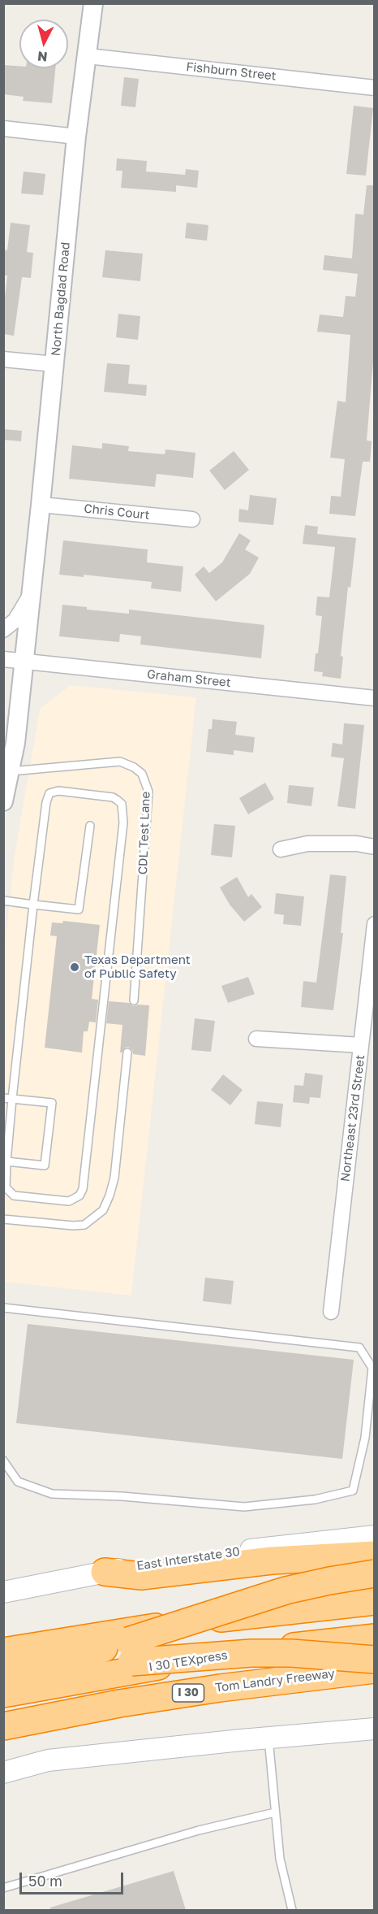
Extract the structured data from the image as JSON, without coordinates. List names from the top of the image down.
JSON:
{
  "streets": {
    "highway": ["I 30 TEXpress", "Tom Landry Freeway", "I 30"],
    "main road": ["East Interstate 30"],
    "street": [
      "Fishburn Street",
      "North Bagdad Road",
      "Chris Court",
      "Graham Street",
      "Northeast 23rd Street"
    ],
    "lane": ["CDL Test Lane"]
  },
  "crossings": [
    ["Fishburn Street", "North Bagdad Road"],
    ["North Bagdad Road", "Chris Court"],
    ["North Bagdad Road", "Graham Street"],
    ["North Bagdad Road", "CDL Test Lane"]
  ],
  "places": ["Texas Department of Public Safety"],
  "scale_bar": "50 m",
  "north": "bottom"
}
